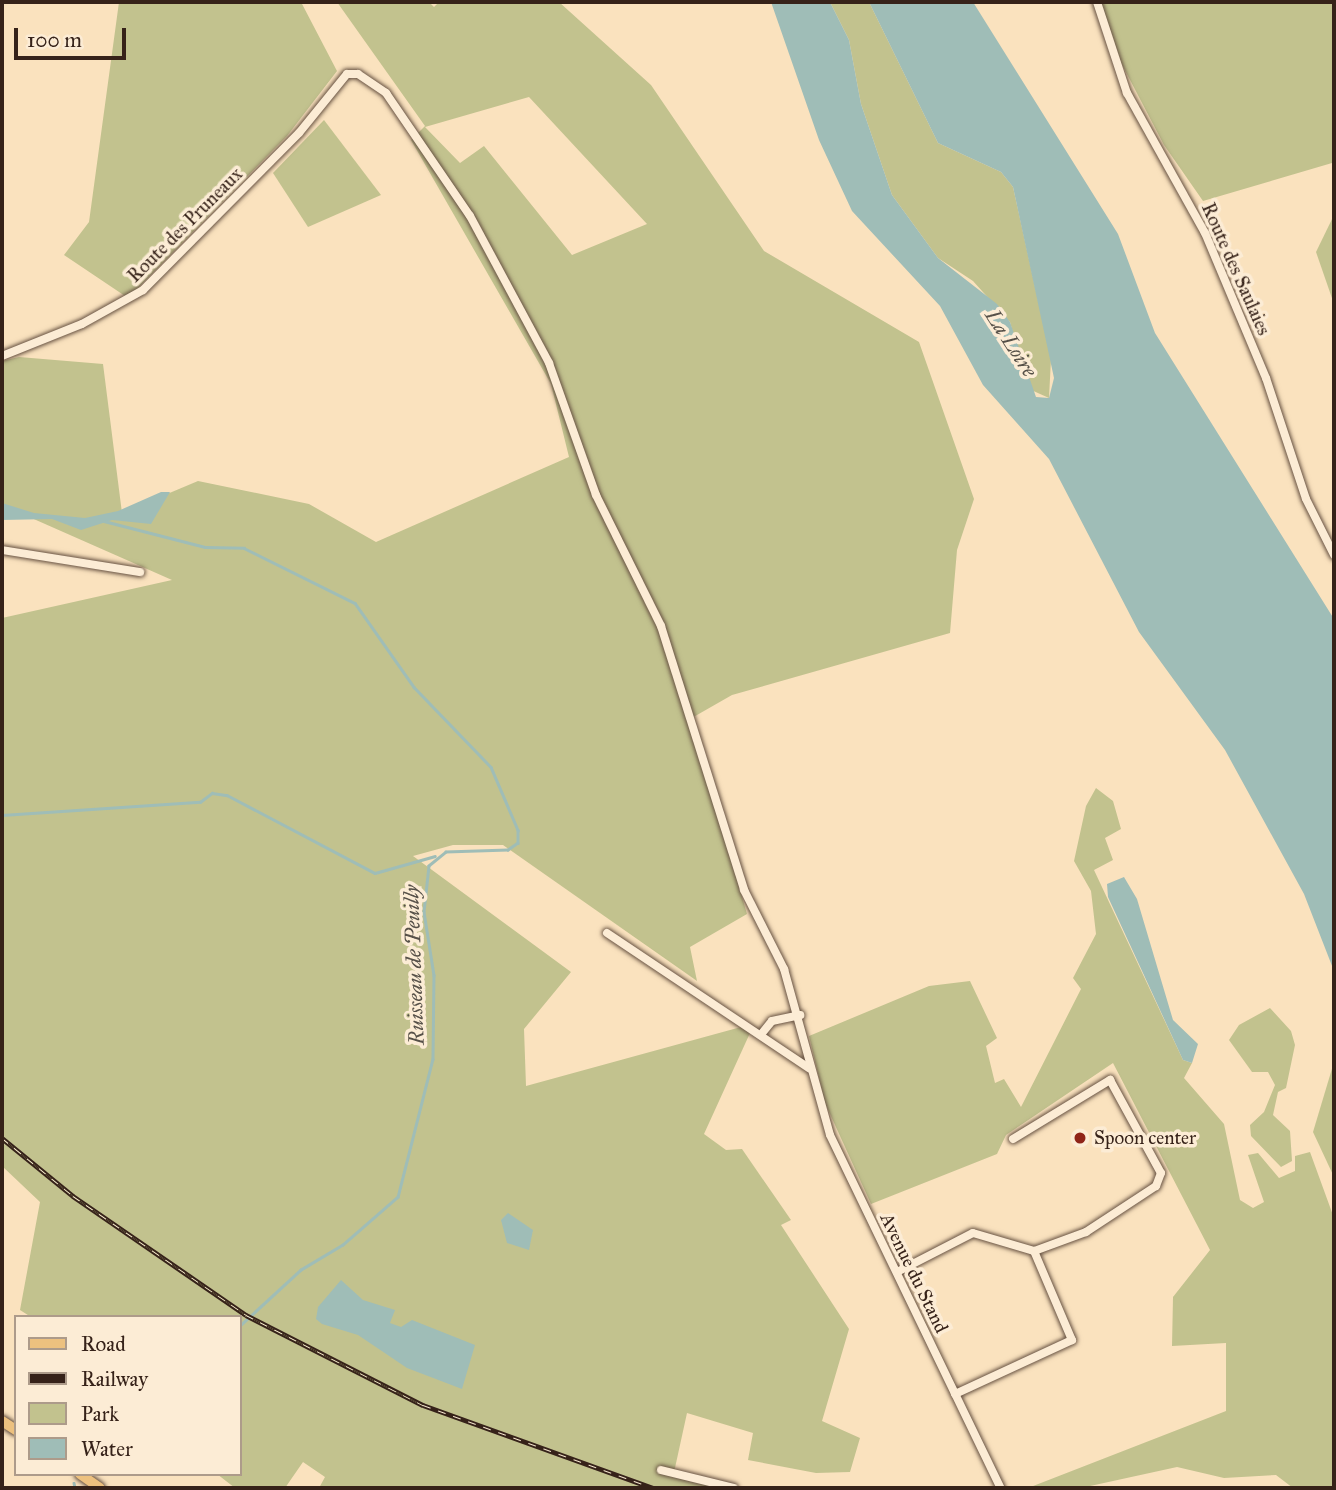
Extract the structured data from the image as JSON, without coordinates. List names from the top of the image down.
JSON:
{
  "streets": {
    "street": ["Route des Pruneaux", "Route des Saulaies", "Avenue du Stand"]
  },
  "crossings": [
    ["Route des Pruneaux", "Avenue du Stand"]
  ],
  "water": ["La Loire", "Ruisseau de Peuilly"],
  "places": ["Spoon center"],
  "legend": [
    "Road",
    "Railway",
    "Park",
    "Water"
  ],
  "scale_bar": "100 m"
}
